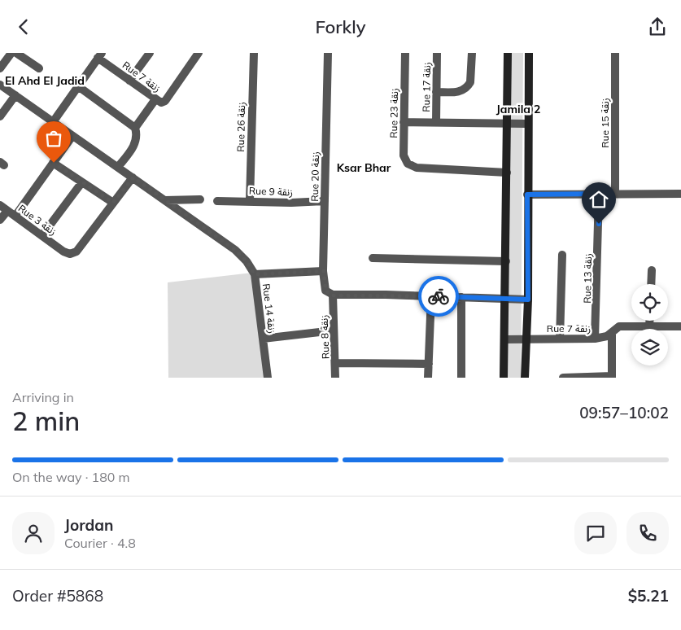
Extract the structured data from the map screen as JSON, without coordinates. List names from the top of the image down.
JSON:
{
  "streets": {
    "street": [
      "Rue 7 زنقة",
      "Rue 17 زنقة",
      "Rue 23 زنقة",
      "Rue 15 زنقة",
      "Rue 26 زنقة",
      "Rue 20 زنقة",
      "Rue 9 زنقة",
      "Rue 3 زنقة",
      "Rue 13 زنقة",
      "Rue 14 زنقة",
      "Rue 8 زنقة"
    ]
  },
  "crossings": [
    ["Rue 7 زنقة", "Rue 13 زنقة"],
    ["Rue 26 زنقة", "Rue 9 زنقة"],
    ["Rue 20 زنقة", "Rue 9 زنقة"],
    ["Rue 20 زنقة", "Rue 8 زنقة"]
  ],
  "districts": ["El Ahd El Jadid", "Jamila 2", "Ksar Bhar"],
  "page": {
    "header": "Forkly",
    "heading": ["2 min", "Arriving in", "09:57–10:02"],
    "panel": [
      "Jordan",
      "Courier · 4.8",
      "Order #5868",
      "$5.21"
    ],
    "bar": "On the way · 180 m"
  }
}
